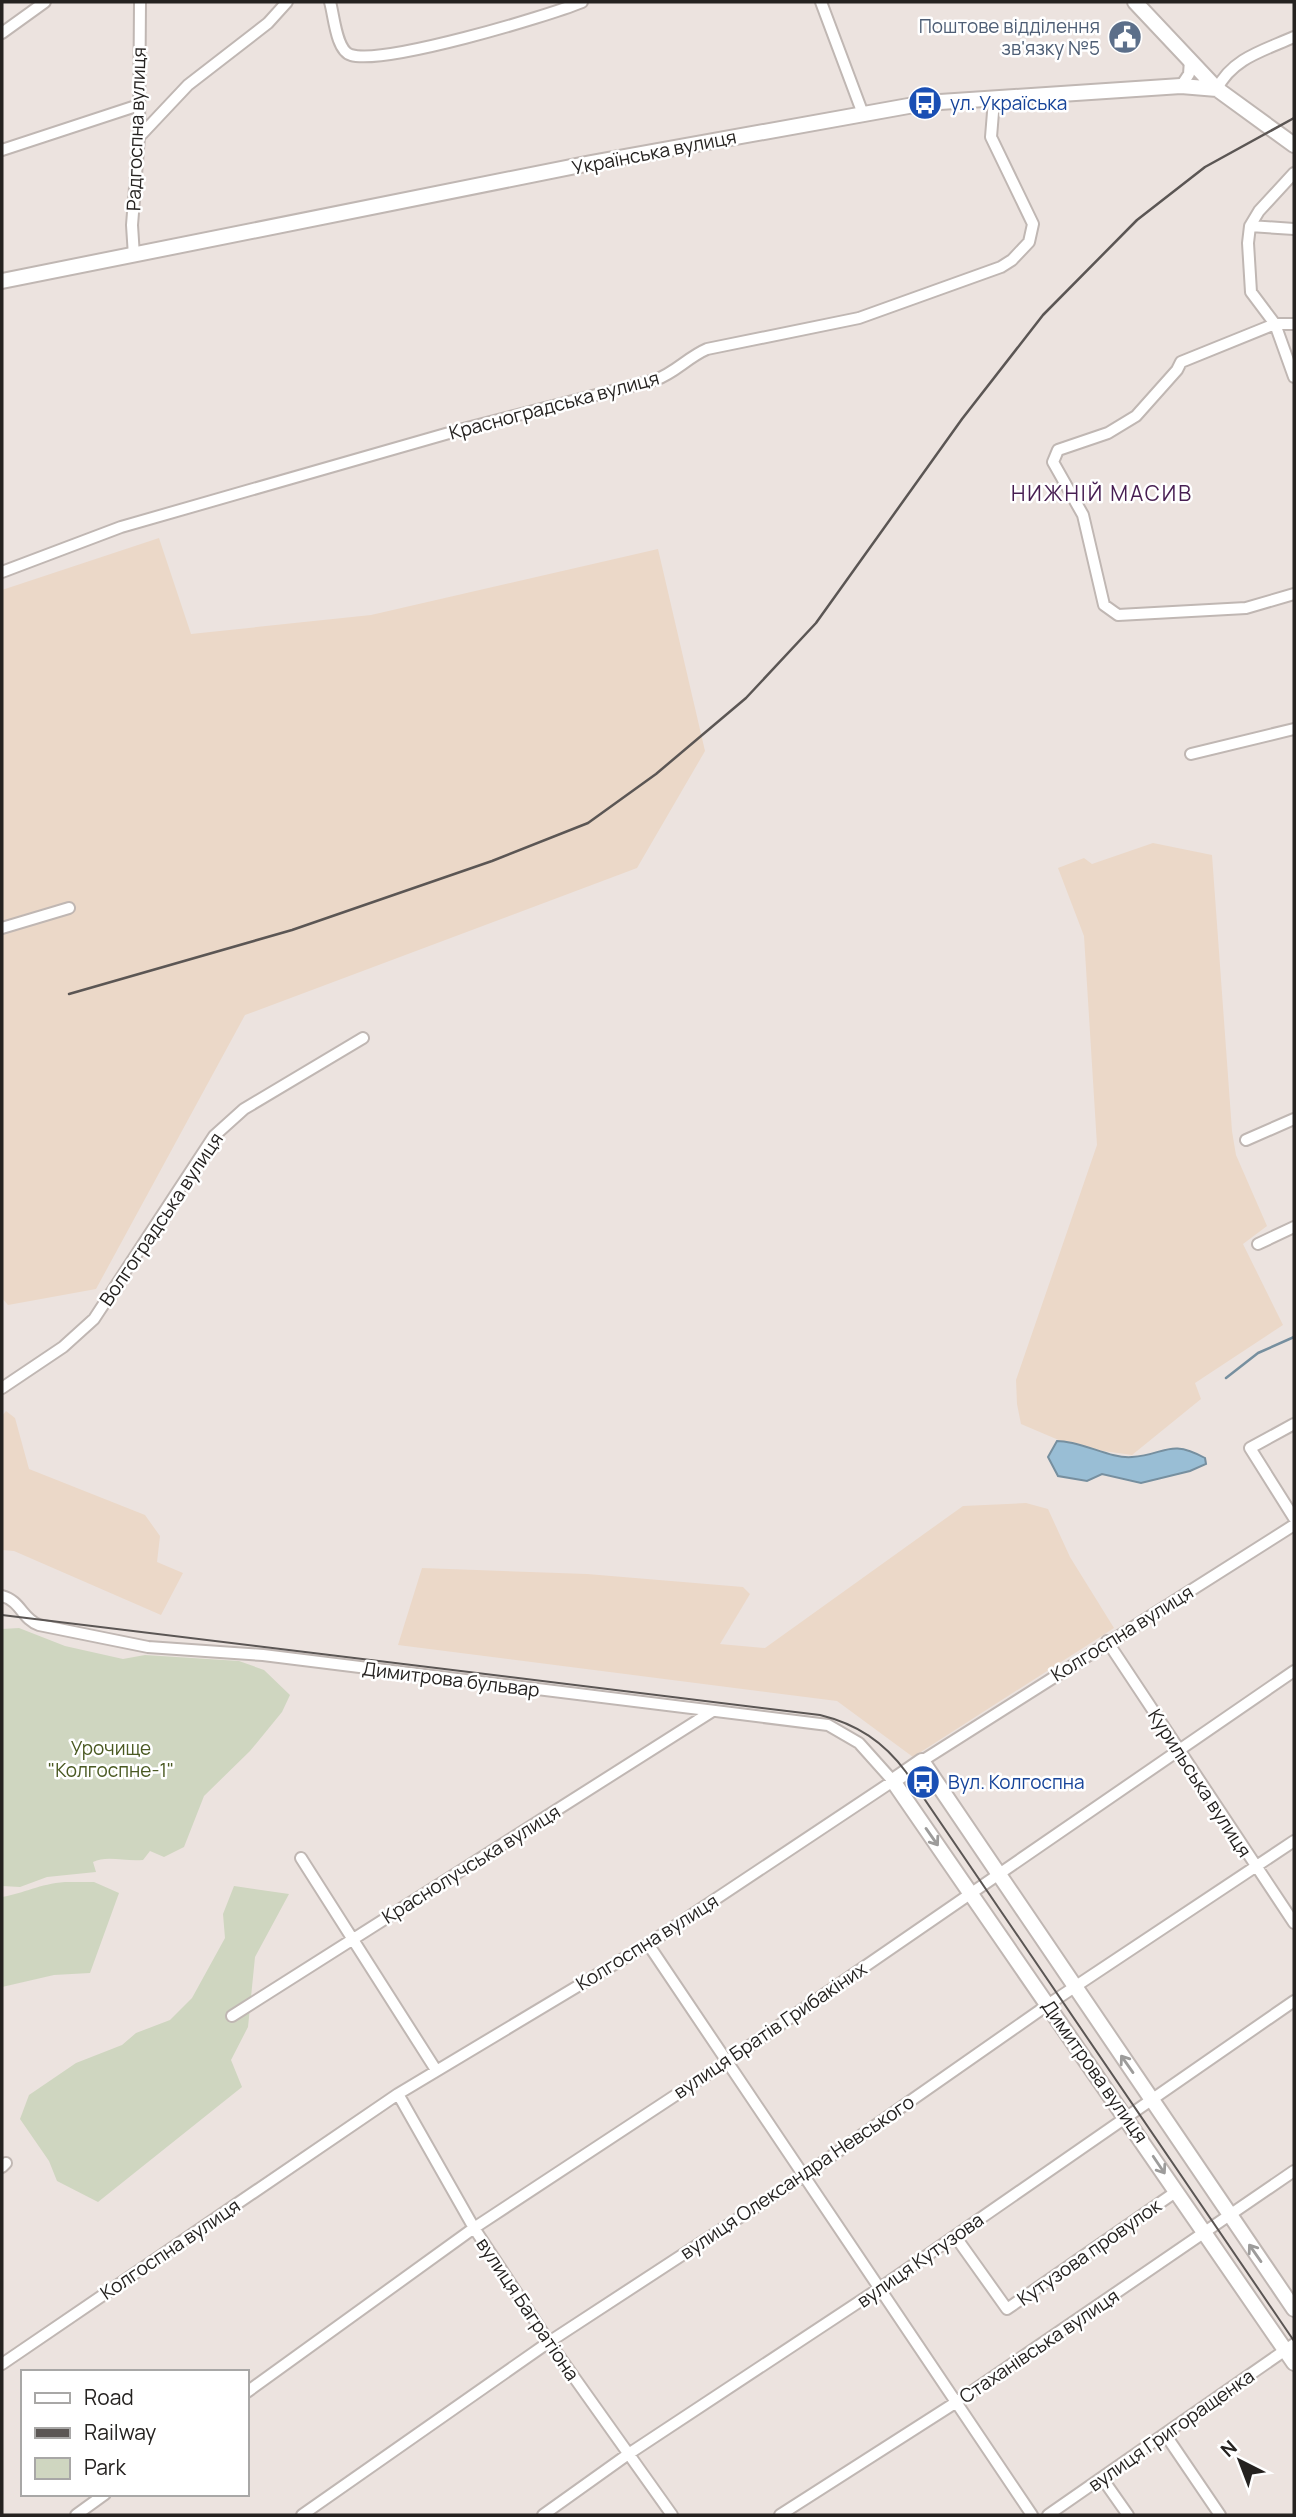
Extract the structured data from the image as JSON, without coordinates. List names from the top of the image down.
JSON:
{
  "streets": {
    "street": [
      "Радгоспна вулиця",
      "Українська вулиця",
      "Красноградська вулиця",
      "Волгоградська вулиця",
      "Колгоспна вулиця",
      "Димитрова бульвар",
      "Курильська вулиця",
      "Краснолучська вулиця",
      "вулиця Братів Грибакіних",
      "Димитрова вулиця",
      "вулиця Олександра Невського",
      "Кутузова провулок",
      "вулиця Кутузова",
      "вулиця Багратіона",
      "Стаханівська вулиця",
      "вулиця Григоращенка"
    ]
  },
  "crossings": [
    ["Радгоспна вулиця", "Українська вулиця"],
    ["Українська вулиця", "Красноградська вулиця"],
    ["Колгоспна вулиця", "Димитрова бульвар"],
    ["Колгоспна вулиця", "Курильська вулиця"],
    ["Колгоспна вулиця", "Димитрова вулиця"],
    ["Колгоспна вулиця", "вулиця Багратіона"],
    ["Димитрова бульвар", "Краснолучська вулиця"],
    ["Димитрова бульвар", "Димитрова вулиця"],
    ["Курильська вулиця", "вулиця Братів Грибакіних"],
    ["Курильська вулиця", "вулиця Олександра Невського"],
    ["вулиця Братів Грибакіних", "Димитрова вулиця"],
    ["вулиця Братів Грибакіних", "вулиця Багратіона"],
    ["Димитрова вулиця", "вулиця Олександра Невського"],
    ["Димитрова вулиця", "Кутузова провулок"],
    ["Димитрова вулиця", "вулиця Кутузова"],
    ["Димитрова вулиця", "Стаханівська вулиця"],
    ["Димитрова вулиця", "вулиця Григоращенка"],
    ["вулиця Олександра Невського", "вулиця Багратіона"],
    ["Кутузова провулок", "вулиця Кутузова"],
    ["вулиця Кутузова", "вулиця Багратіона"]
  ],
  "districts": ["НИЖНІЙ МАСИВ"],
  "parks": ["Урочище \"Колгоспне-1\""],
  "places": {
    "public building": ["Поштове відділення зв'язку №5"],
    "bus stop": ["ул. Україська", "Вул. Колгоспна"]
  },
  "legend": ["Road", "Railway", "Park"],
  "north": "top left"
}
